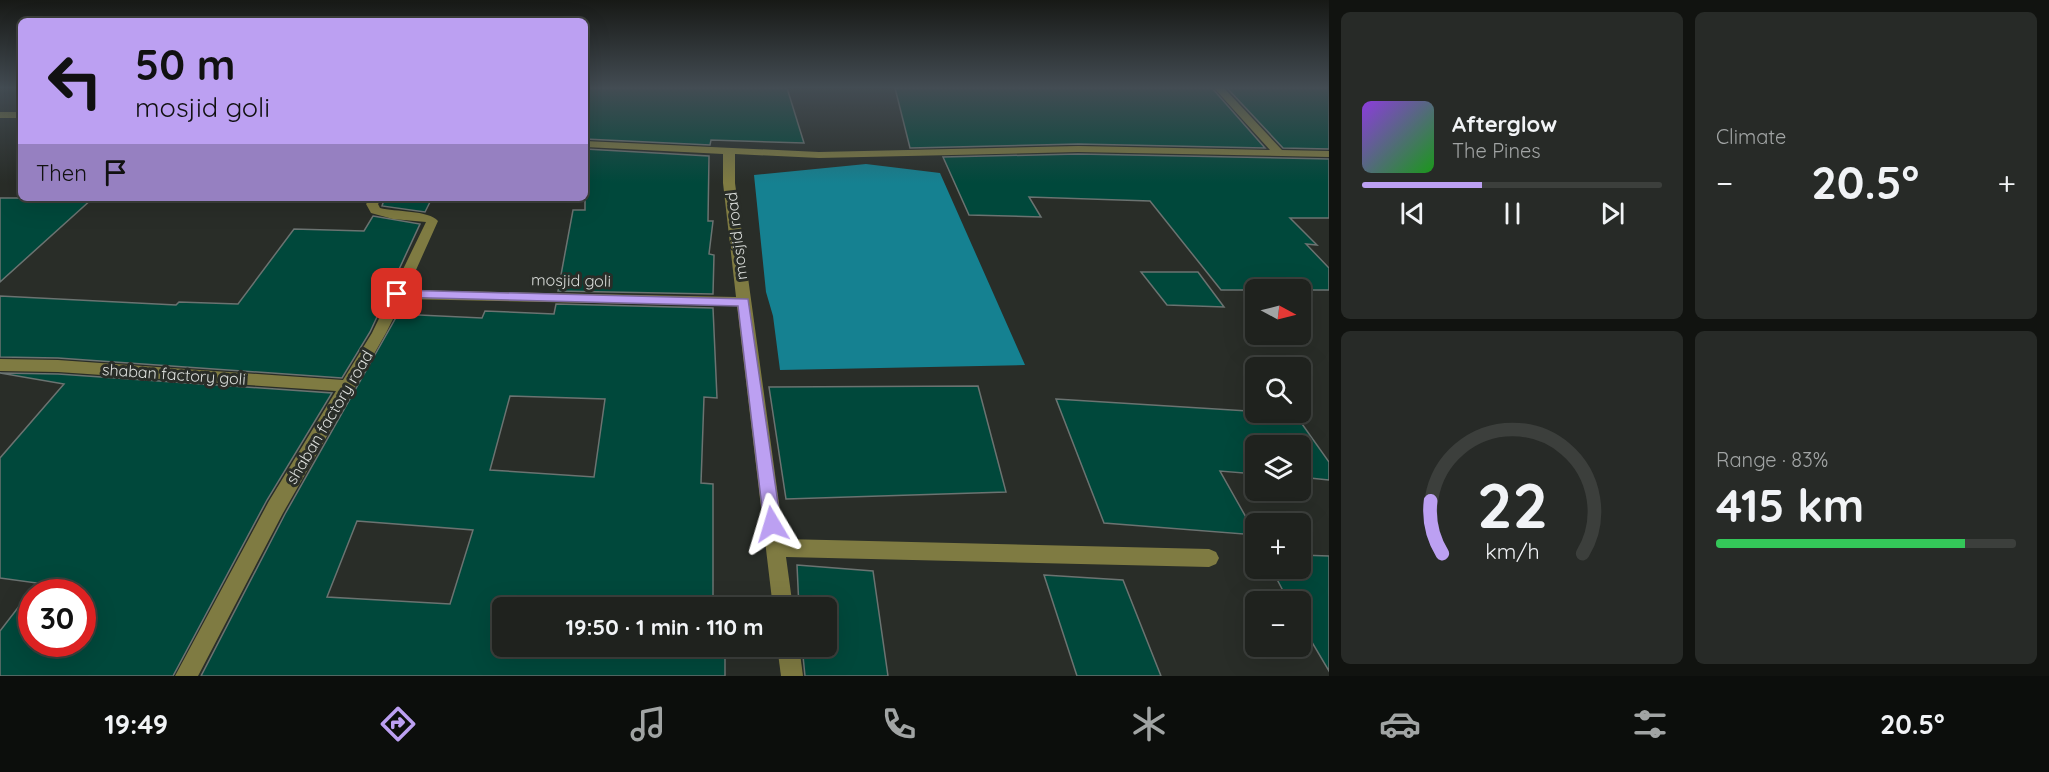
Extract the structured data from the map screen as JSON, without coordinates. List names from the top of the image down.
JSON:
{
  "streets": {
    "street": [
      "mosjid road",
      "mosjid goli",
      "shaban factory goli",
      "shaban factory road"
    ]
  },
  "crossings": [
    ["mosjid road", "mosjid goli"],
    ["mosjid goli", "shaban factory road"],
    ["shaban factory goli", "shaban factory road"]
  ],
  "north": "right",
  "page": {
    "tile": [
      "Climate",
      ["Range · 83%", "415 km"]
    ],
    "turn": ["50 m", "mosjid goli"],
    "song": ["Afterglow", "The Pines"],
    "then": "Then",
    "heat": ["−", "20.5°", "+"],
    "map_buttons": ["+", "−"],
    "limit": "30",
    "trip": "19:50 · 1 min · 110 m",
    "tabs": ["19:49", "20.5°"],
    "gauge": ["22", "km/h"]
  }
}
